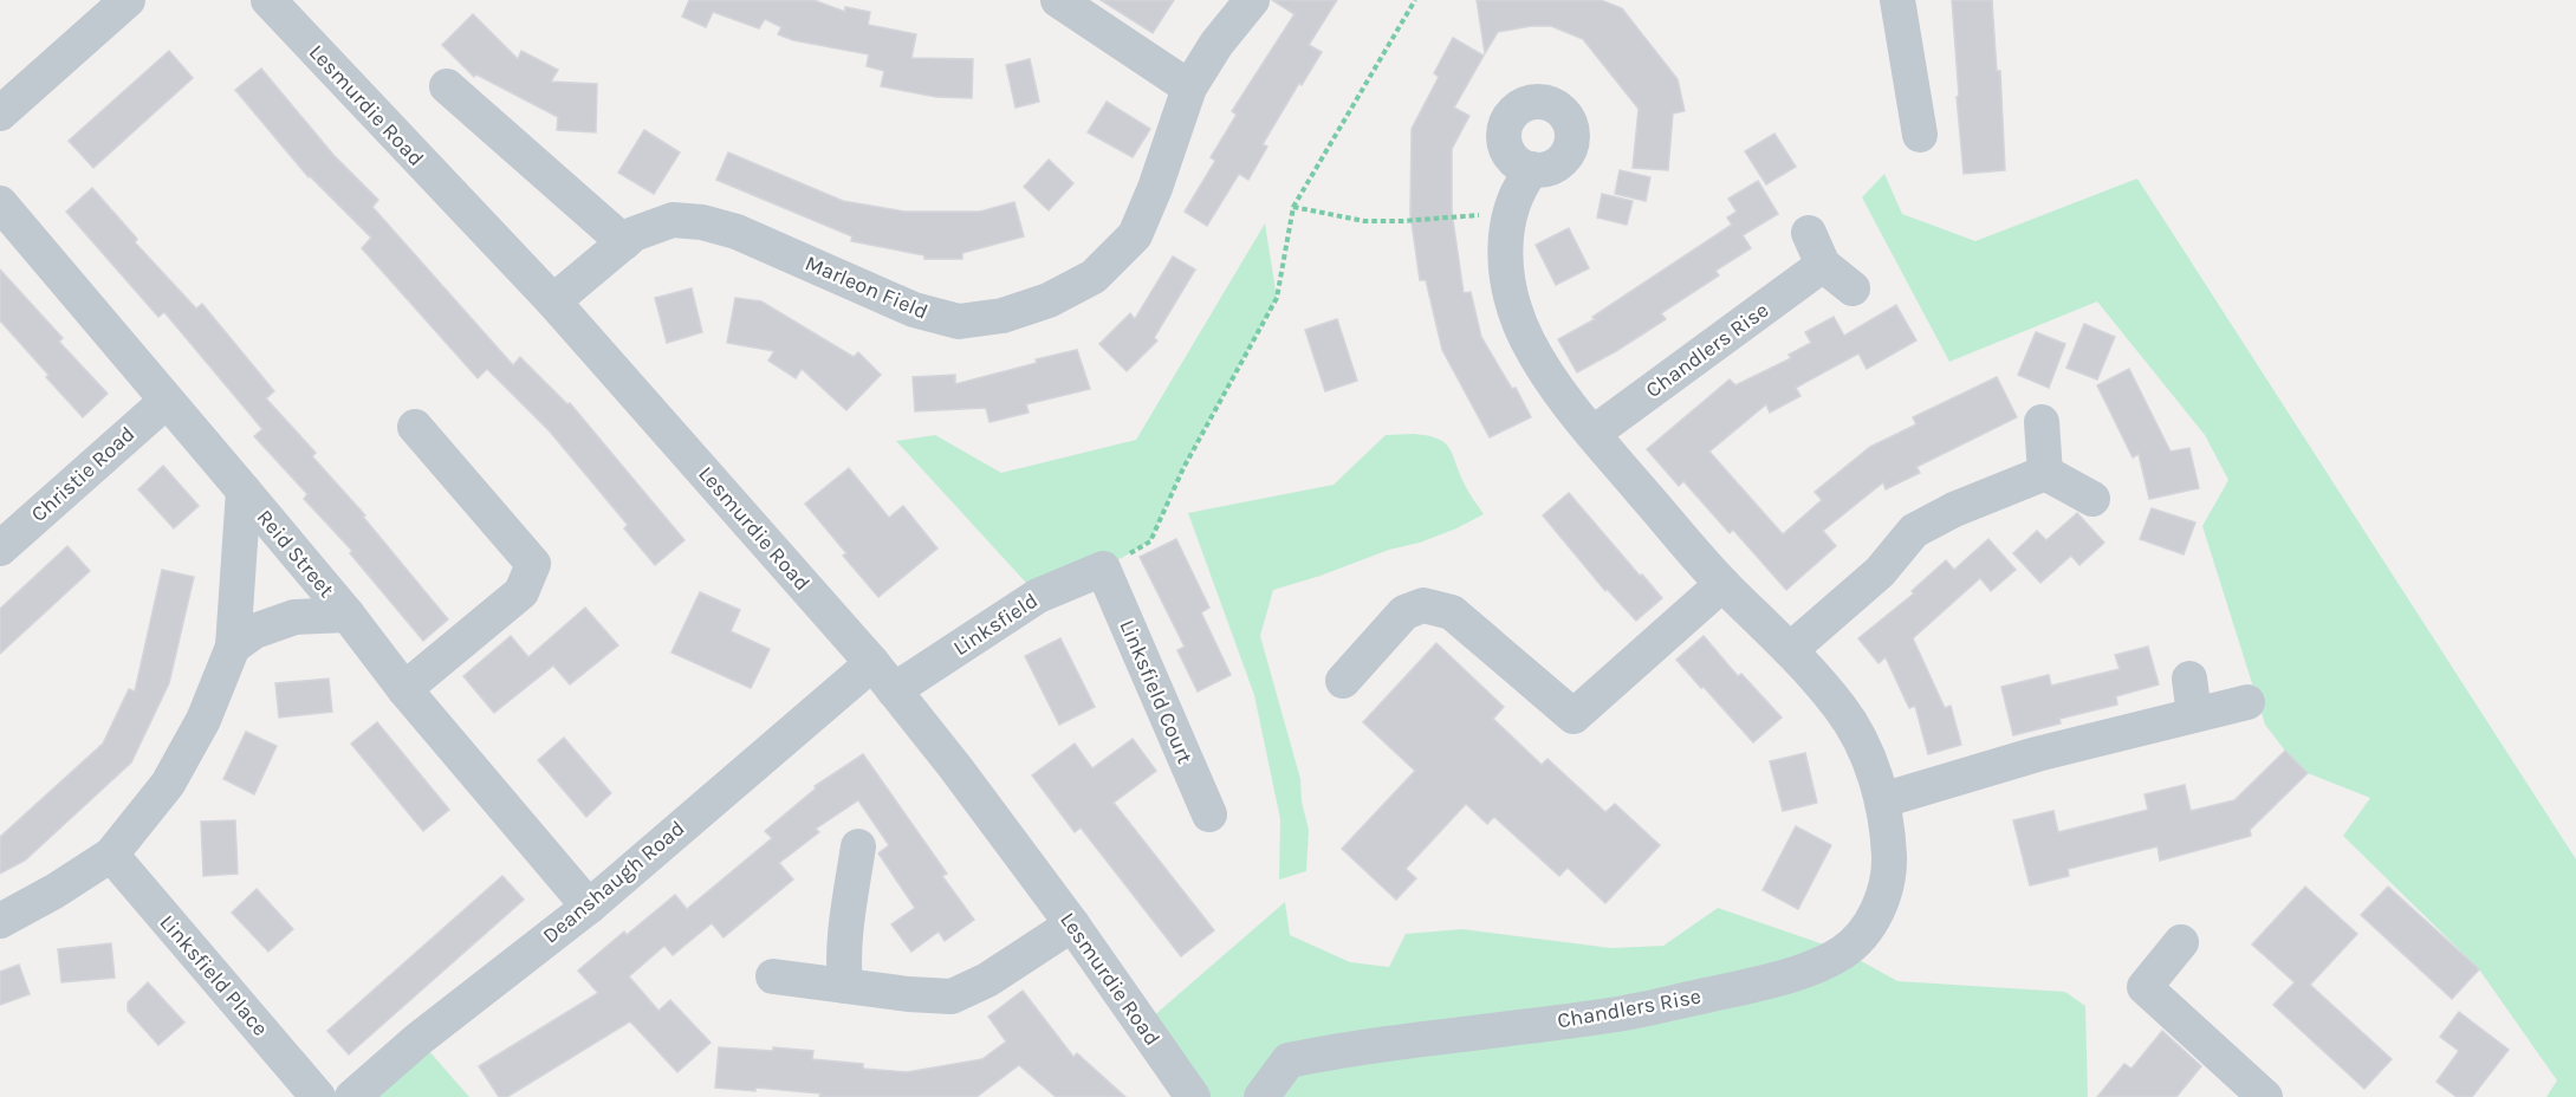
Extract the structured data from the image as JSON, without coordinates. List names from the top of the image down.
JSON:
{
  "streets": {
    "street": [
      "Lesmurdie Road",
      "Marleon Field",
      "Chandlers Rise",
      "Christie Road",
      "Reid Street",
      "Linksfield",
      "Linksfield Court",
      "Deanshaugh Road",
      "Linksfield Place"
    ]
  },
  "crossings": [
    ["Lesmurdie Road", "Marleon Field"],
    ["Lesmurdie Road", "Linksfield"],
    ["Lesmurdie Road", "Deanshaugh Road"],
    ["Christie Road", "Reid Street"],
    ["Reid Street", "Deanshaugh Road"],
    ["Linksfield", "Linksfield Court"]
  ]
}
